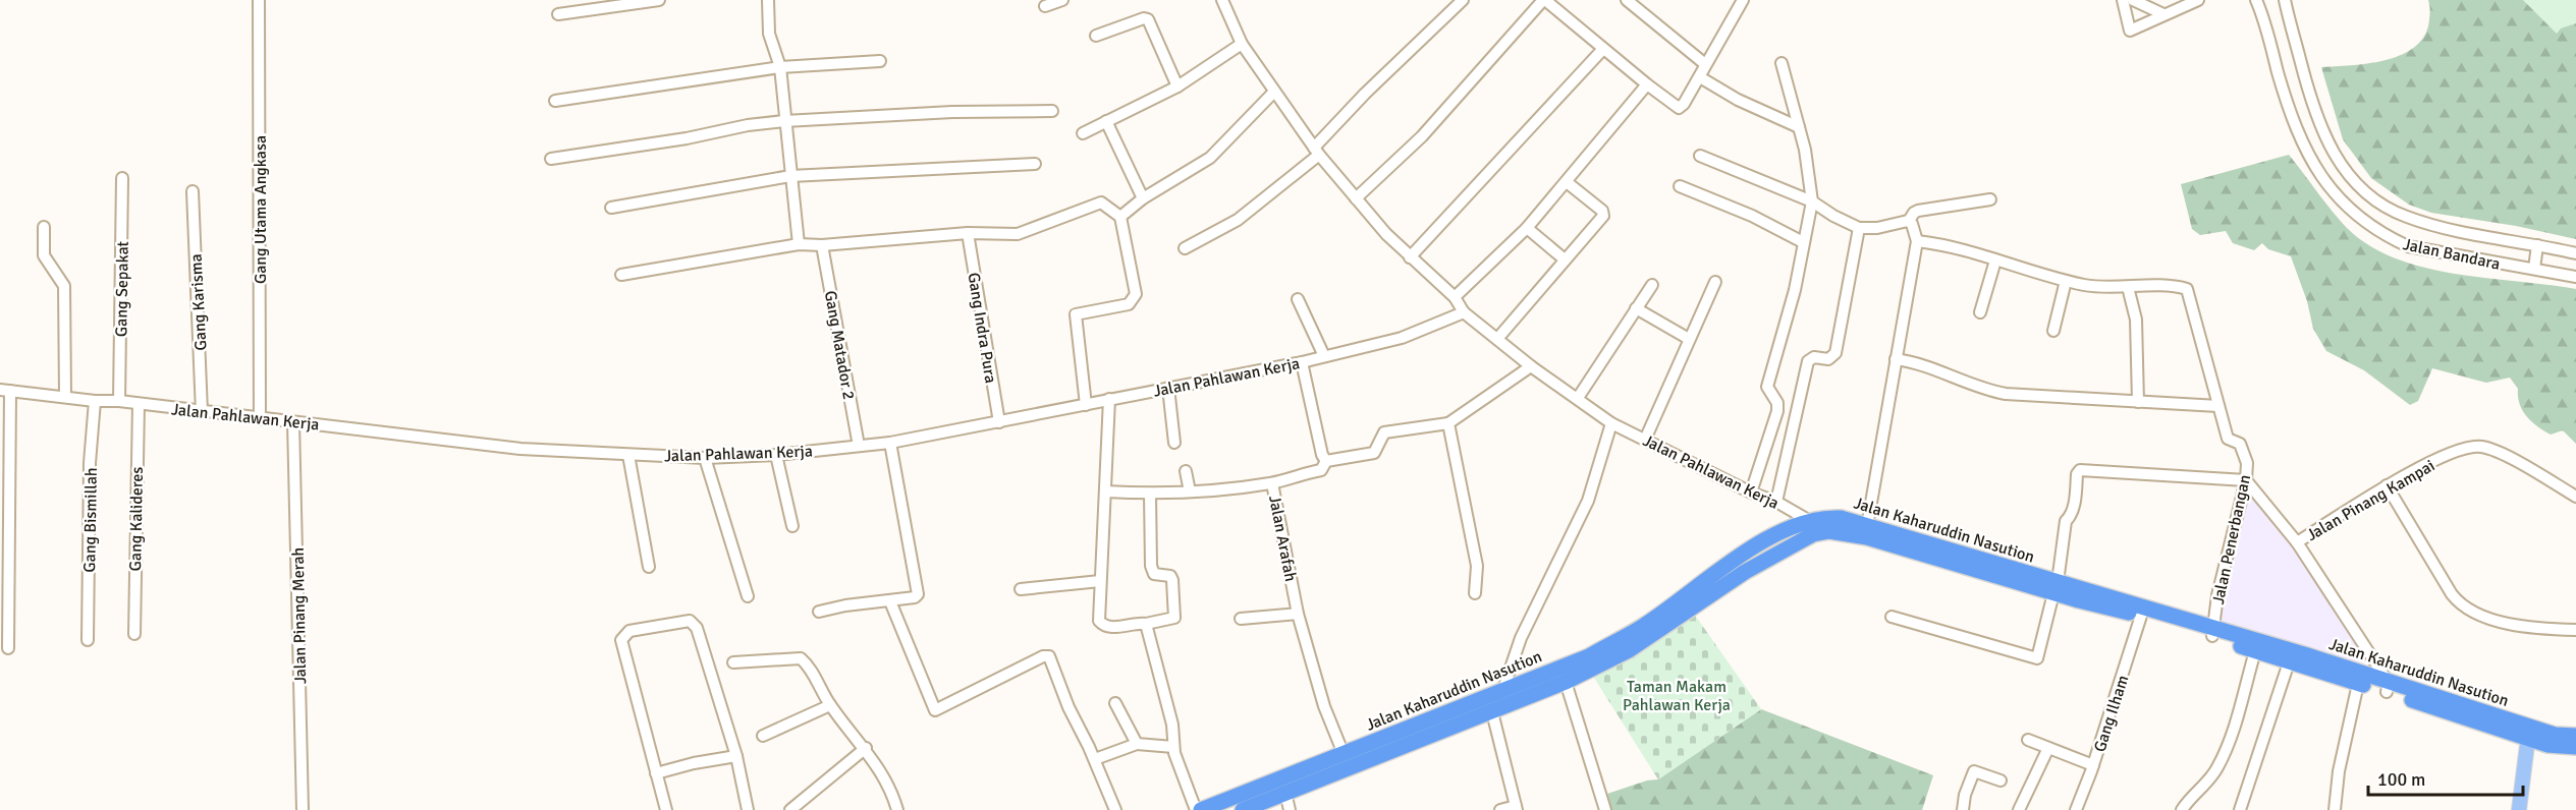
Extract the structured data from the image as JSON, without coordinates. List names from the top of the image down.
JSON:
{
  "streets": {
    "highway": ["Jalan Kaharuddin Nasution"],
    "street": [
      "Gang Utama Angkasa",
      "Jalan Bandara",
      "Gang Sepakat",
      "Gang Karisma",
      "Gang Indra Pura",
      "Gang Matador 2",
      "Jalan Pahlawan Kerja",
      "Jalan Pinang Kampai",
      "Gang Kalideres",
      "Gang Bismillah",
      "Jalan Arafah",
      "Jalan Penerbangan",
      "Jalan Pinang Merah",
      "Gang Ilham"
    ]
  },
  "crossings": [
    ["Gang Utama Angkasa", "Jalan Pahlawan Kerja"],
    ["Gang Sepakat", "Jalan Pahlawan Kerja"],
    ["Gang Karisma", "Jalan Pahlawan Kerja"],
    ["Gang Indra Pura", "Jalan Pahlawan Kerja"],
    ["Gang Matador 2", "Jalan Pahlawan Kerja"],
    ["Jalan Pahlawan Kerja", "Gang Kalideres"],
    ["Jalan Pahlawan Kerja", "Gang Bismillah"],
    ["Jalan Pahlawan Kerja", "Jalan Kaharuddin Nasution"],
    ["Jalan Pahlawan Kerja", "Jalan Pinang Merah"],
    ["Jalan Kaharuddin Nasution", "Jalan Arafah"],
    ["Jalan Kaharuddin Nasution", "Jalan Penerbangan"],
    ["Jalan Kaharuddin Nasution", "Gang Ilham"]
  ],
  "parks": ["Taman Makam Pahlawan Kerja"],
  "scale_bar": "100 m"
}
